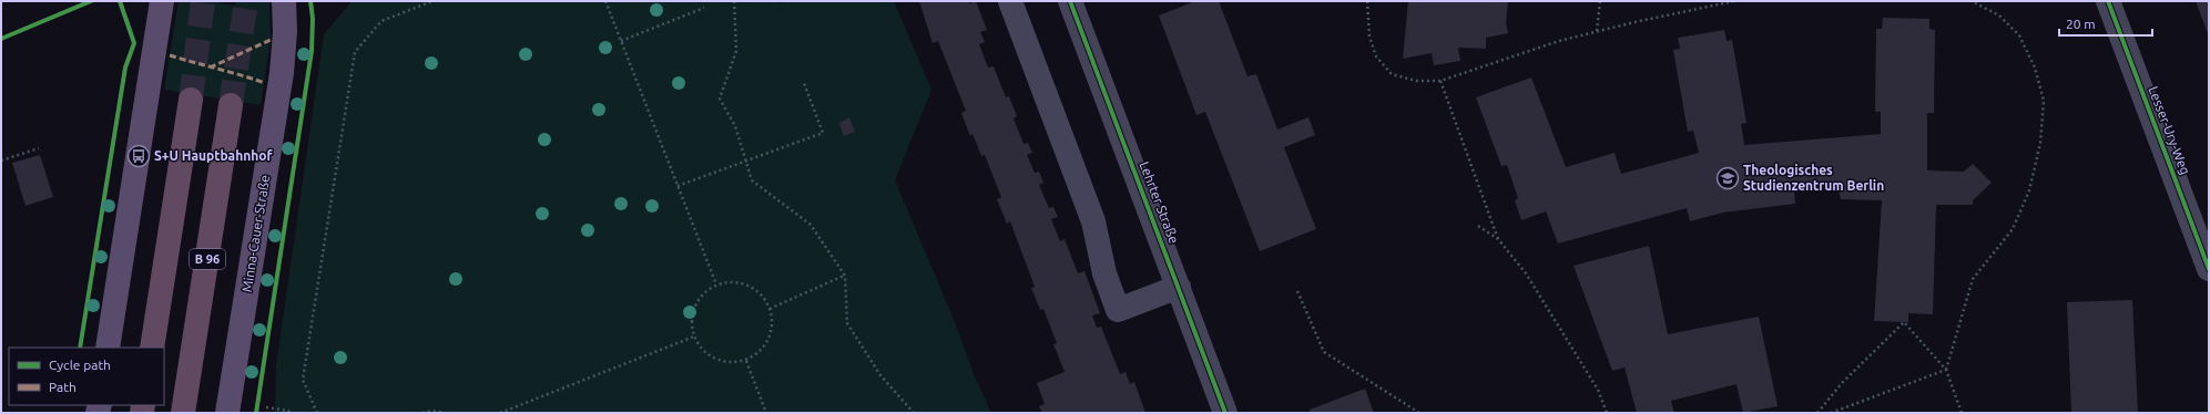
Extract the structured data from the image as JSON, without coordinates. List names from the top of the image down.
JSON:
{
  "streets": {
    "highway": ["B 96"],
    "main road": ["Minna-Cauer-Straße"],
    "street": ["Lesser-Ury-Weg", "Lehrter Straße"]
  },
  "places": {
    "bus stop": ["S+U Hauptbahnhof"],
    "school or university": ["Theologisches Studienzentrum Berlin"]
  },
  "legend": ["Cycle path", "Path"],
  "scale_bar": "20 m"
}
